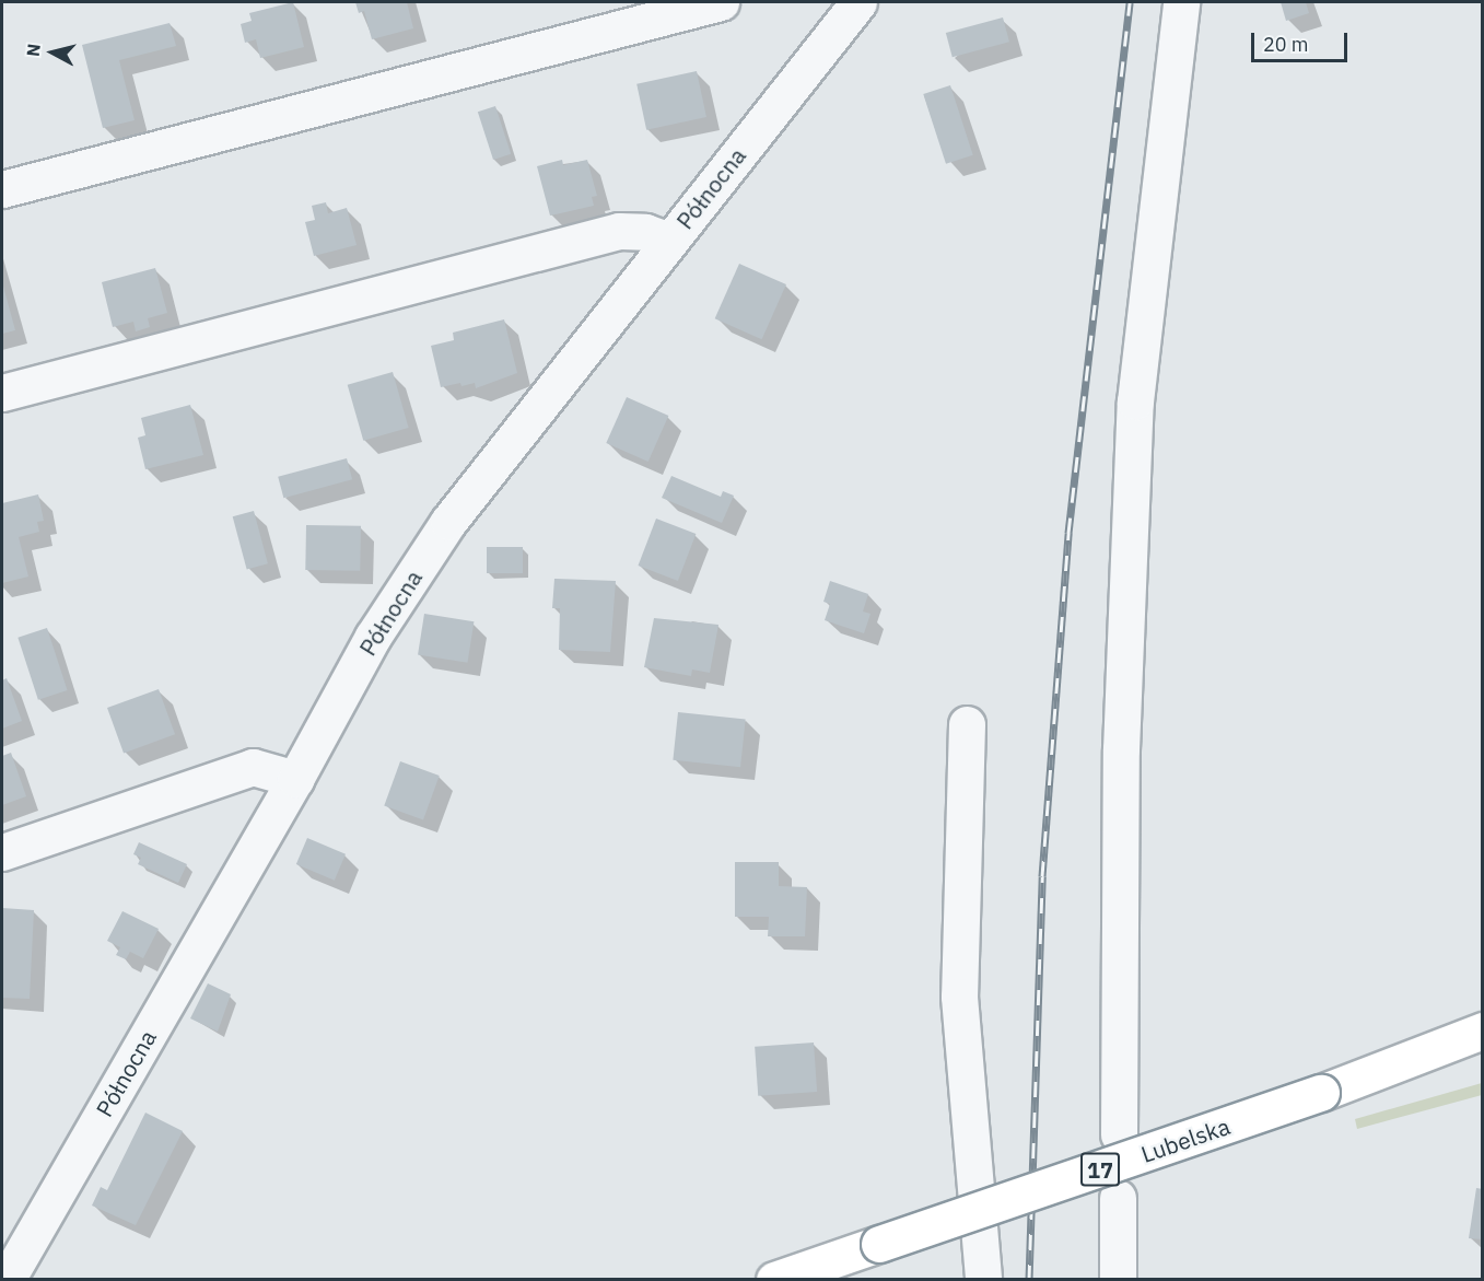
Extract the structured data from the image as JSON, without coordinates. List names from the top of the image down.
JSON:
{
  "streets": {
    "highway": ["Lubelska", "17"],
    "street": ["Północna"]
  },
  "scale_bar": "20 m",
  "north": "left"
}
